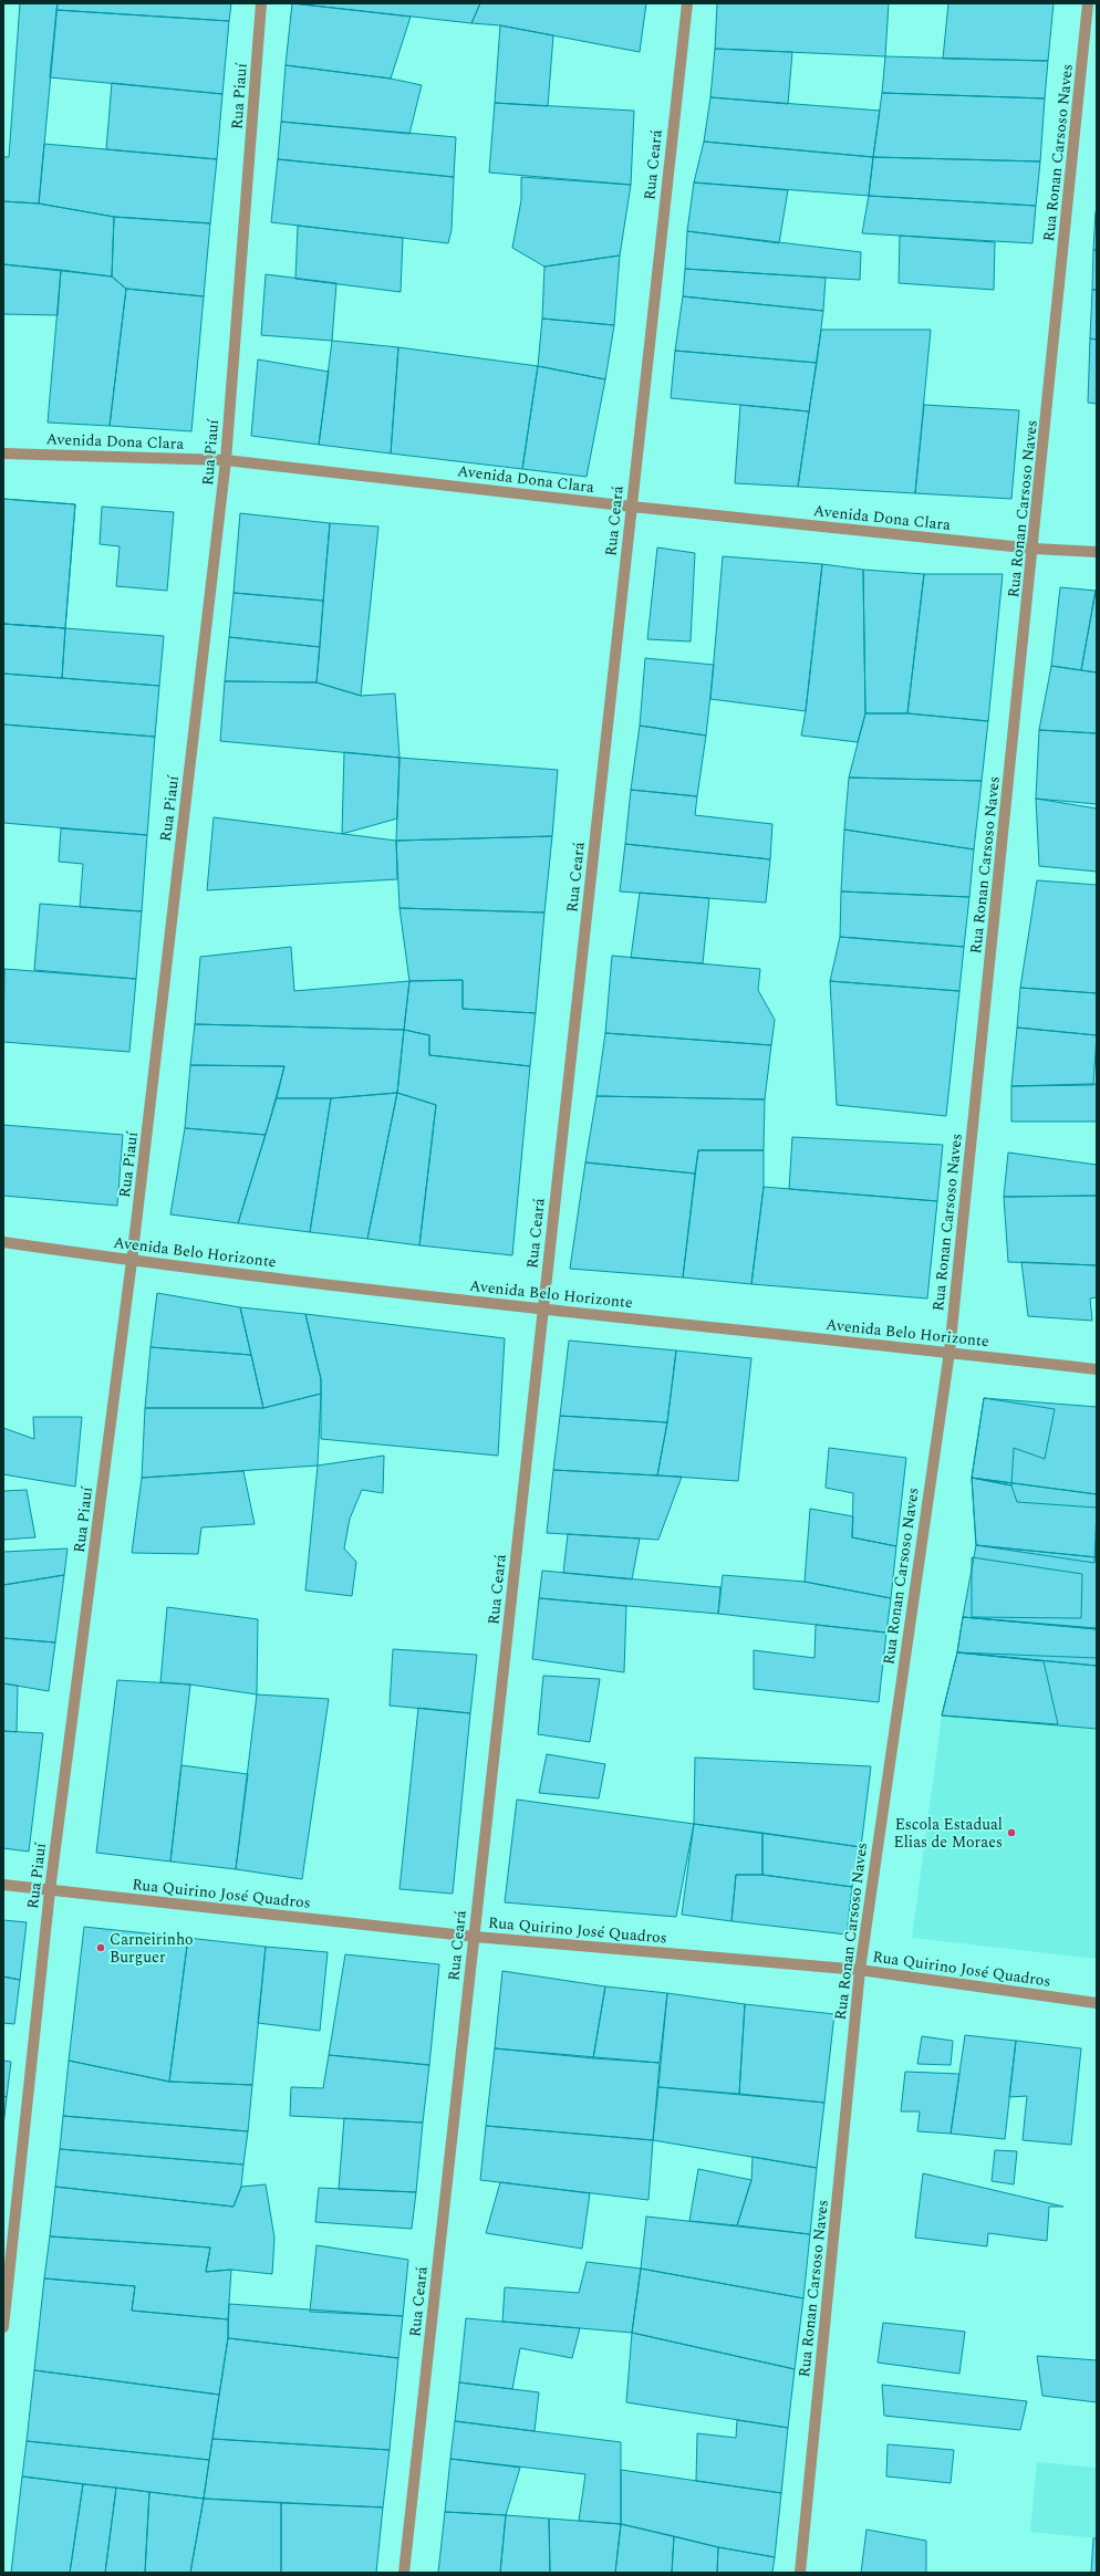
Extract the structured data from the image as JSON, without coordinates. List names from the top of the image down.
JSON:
{
  "streets": {
    "street": [
      "Rua Piauí",
      "Rua Ronan Carsoso Naves",
      "Rua Ceará",
      "Avenida Dona Clara",
      "Avenida Belo Horizonte",
      "Rua Quirino José Quadros"
    ]
  },
  "crossings": [
    ["Rua Piauí", "Avenida Dona Clara"],
    ["Rua Piauí", "Avenida Belo Horizonte"],
    ["Rua Piauí", "Rua Quirino José Quadros"],
    ["Rua Ronan Carsoso Naves", "Avenida Dona Clara"],
    ["Rua Ronan Carsoso Naves", "Avenida Belo Horizonte"],
    ["Rua Ronan Carsoso Naves", "Rua Quirino José Quadros"],
    ["Rua Ceará", "Avenida Dona Clara"],
    ["Rua Ceará", "Avenida Belo Horizonte"],
    ["Rua Ceará", "Rua Quirino José Quadros"]
  ],
  "places": ["Escola Estadual Elias de Moraes", "Carneirinho Burguer"]
}
